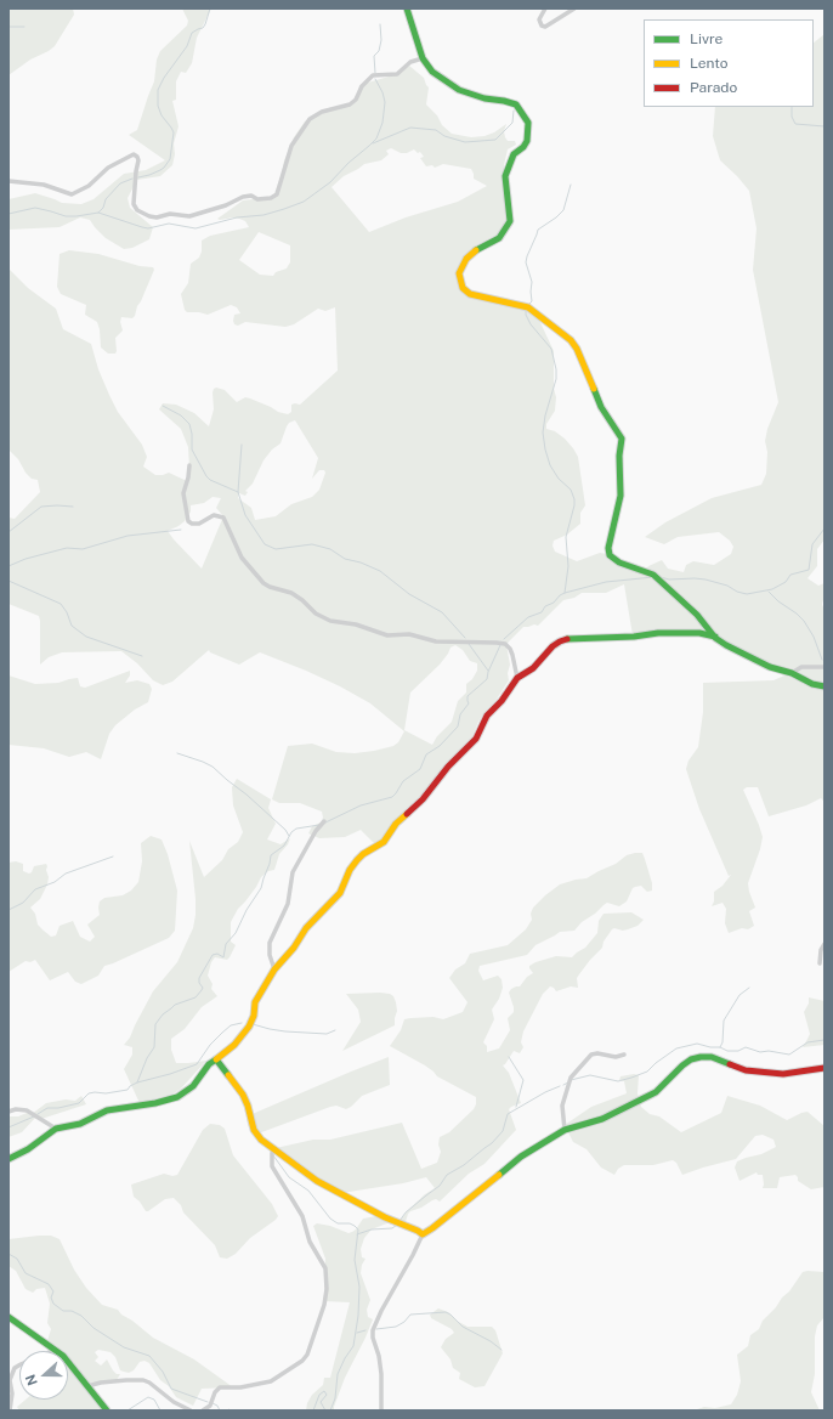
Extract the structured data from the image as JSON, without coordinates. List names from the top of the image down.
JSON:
{
  "legend": ["Livre", "Lento", "Parado"],
  "north": "left"
}
